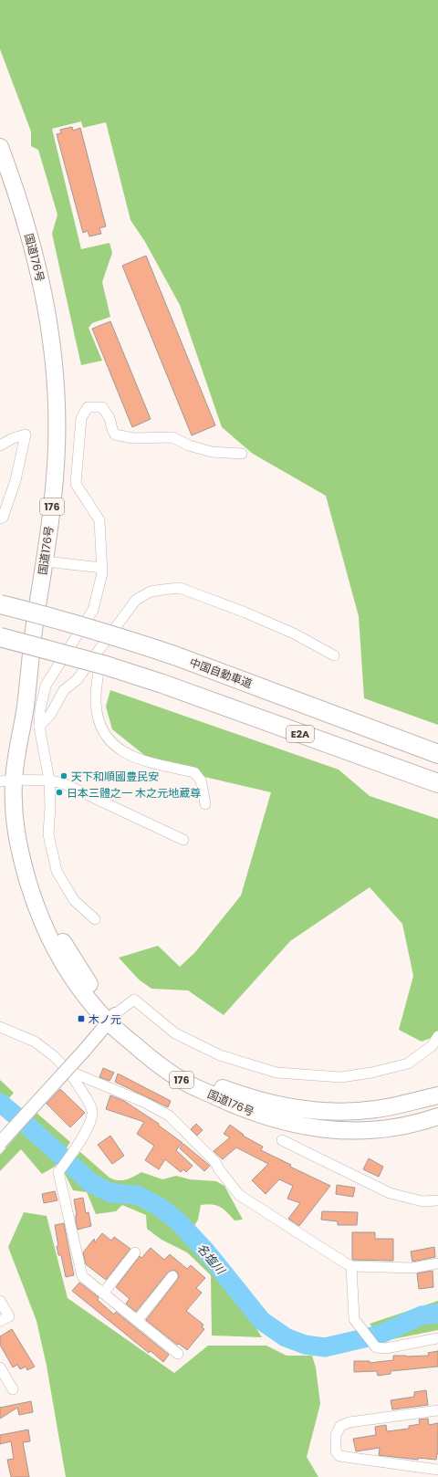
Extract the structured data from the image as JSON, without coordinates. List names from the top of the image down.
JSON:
{
  "streets": {
    "highway": [
      "国道176号",
      "176",
      "中国自動車道",
      "E2A"
    ]
  },
  "water": ["名塩川"],
  "places": {
    "other": ["天下和順國豊民安", "日本三體之一 木之元地蔵尊"],
    "transit": ["木ノ元"]
  }
}
